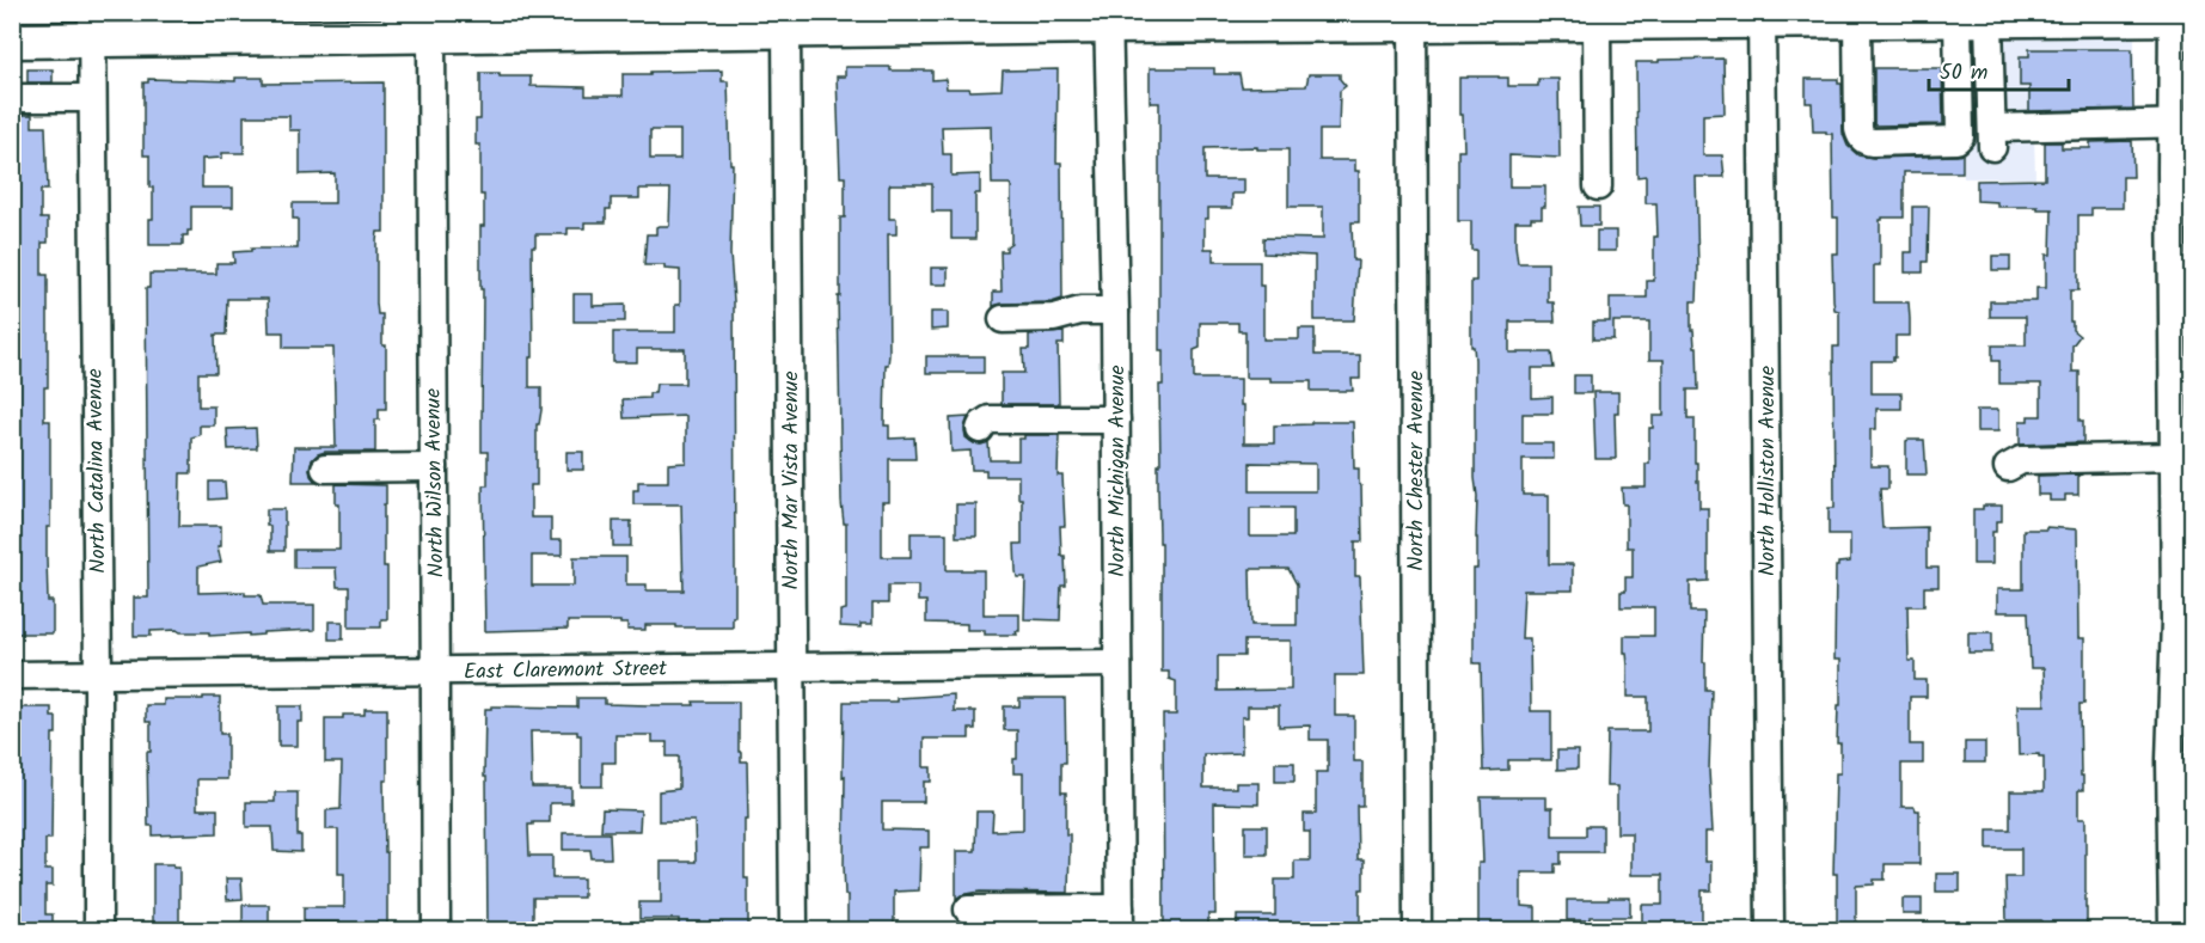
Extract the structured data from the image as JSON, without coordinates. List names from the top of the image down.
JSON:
{
  "streets": {
    "street": [
      "North Catalina Avenue",
      "North Michigan Avenue",
      "North Chester Avenue",
      "North Holliston Avenue",
      "North Mar Vista Avenue",
      "North Wilson Avenue",
      "East Claremont Street"
    ]
  },
  "crossings": [
    ["North Catalina Avenue", "East Claremont Street"],
    ["North Michigan Avenue", "East Claremont Street"],
    ["North Mar Vista Avenue", "East Claremont Street"],
    ["North Wilson Avenue", "East Claremont Street"]
  ],
  "scale_bar": "50 m"
}
